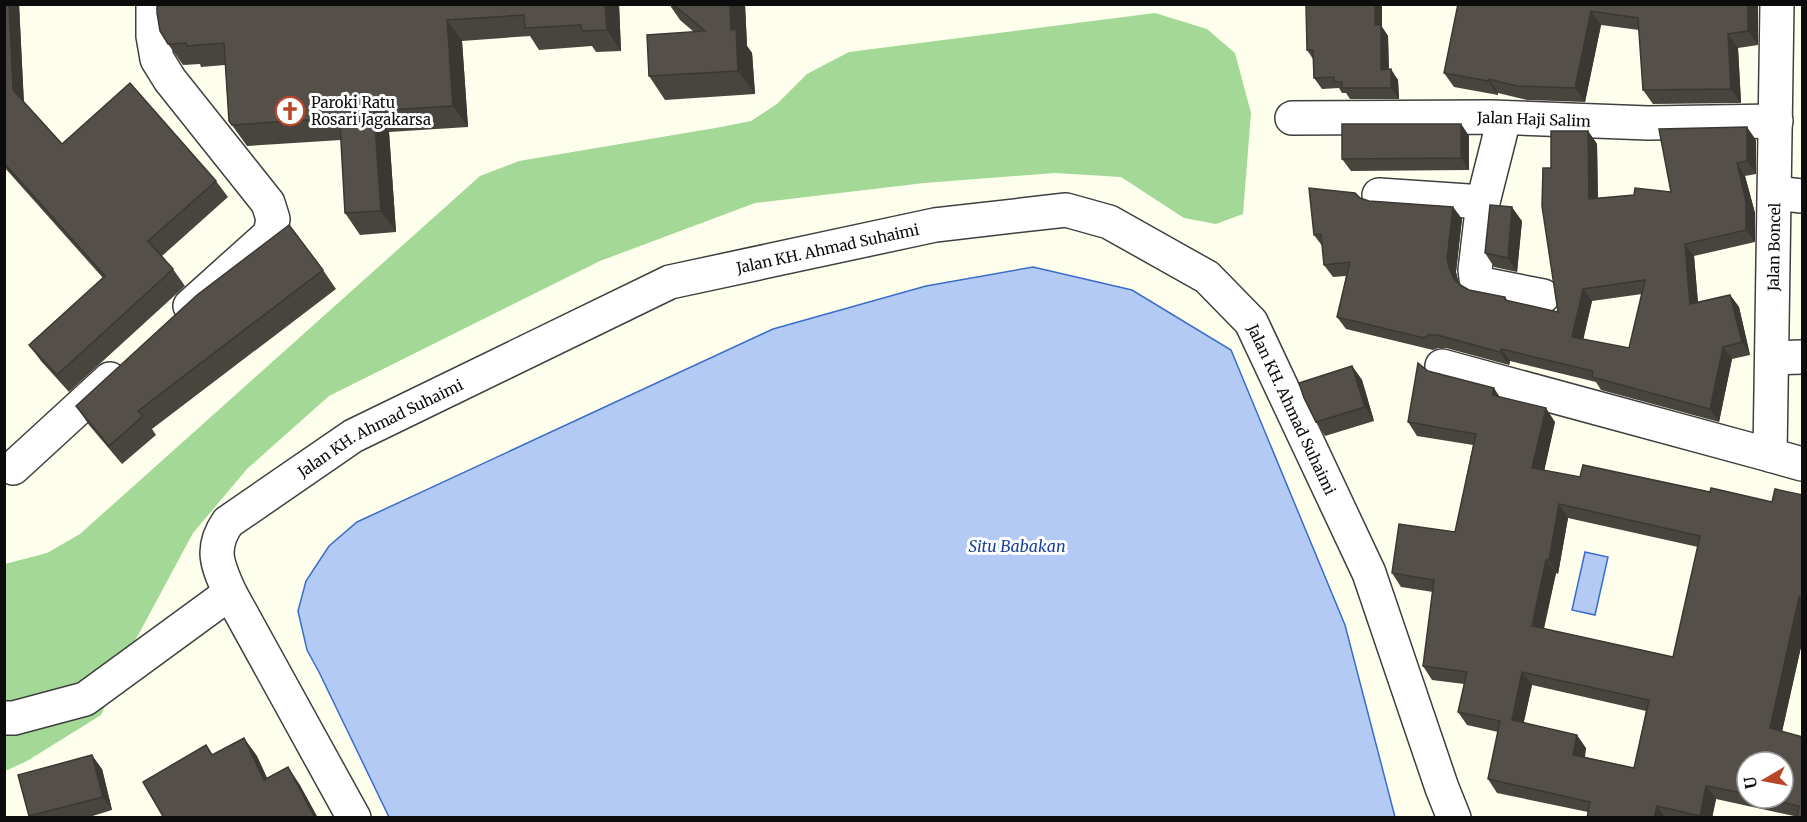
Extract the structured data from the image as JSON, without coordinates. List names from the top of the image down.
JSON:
{
  "streets": {
    "street": ["Jalan Haji Salim", "Jalan Boncel", "Jalan KH. Ahmad Suhaimi"]
  },
  "crossings": [
    ["Jalan Haji Salim", "Jalan Boncel"]
  ],
  "water": ["Situ Babakan"],
  "places": {
    "church": ["Paroki Ratu Rosari Jagakarsa"]
  },
  "north": "left"
}
